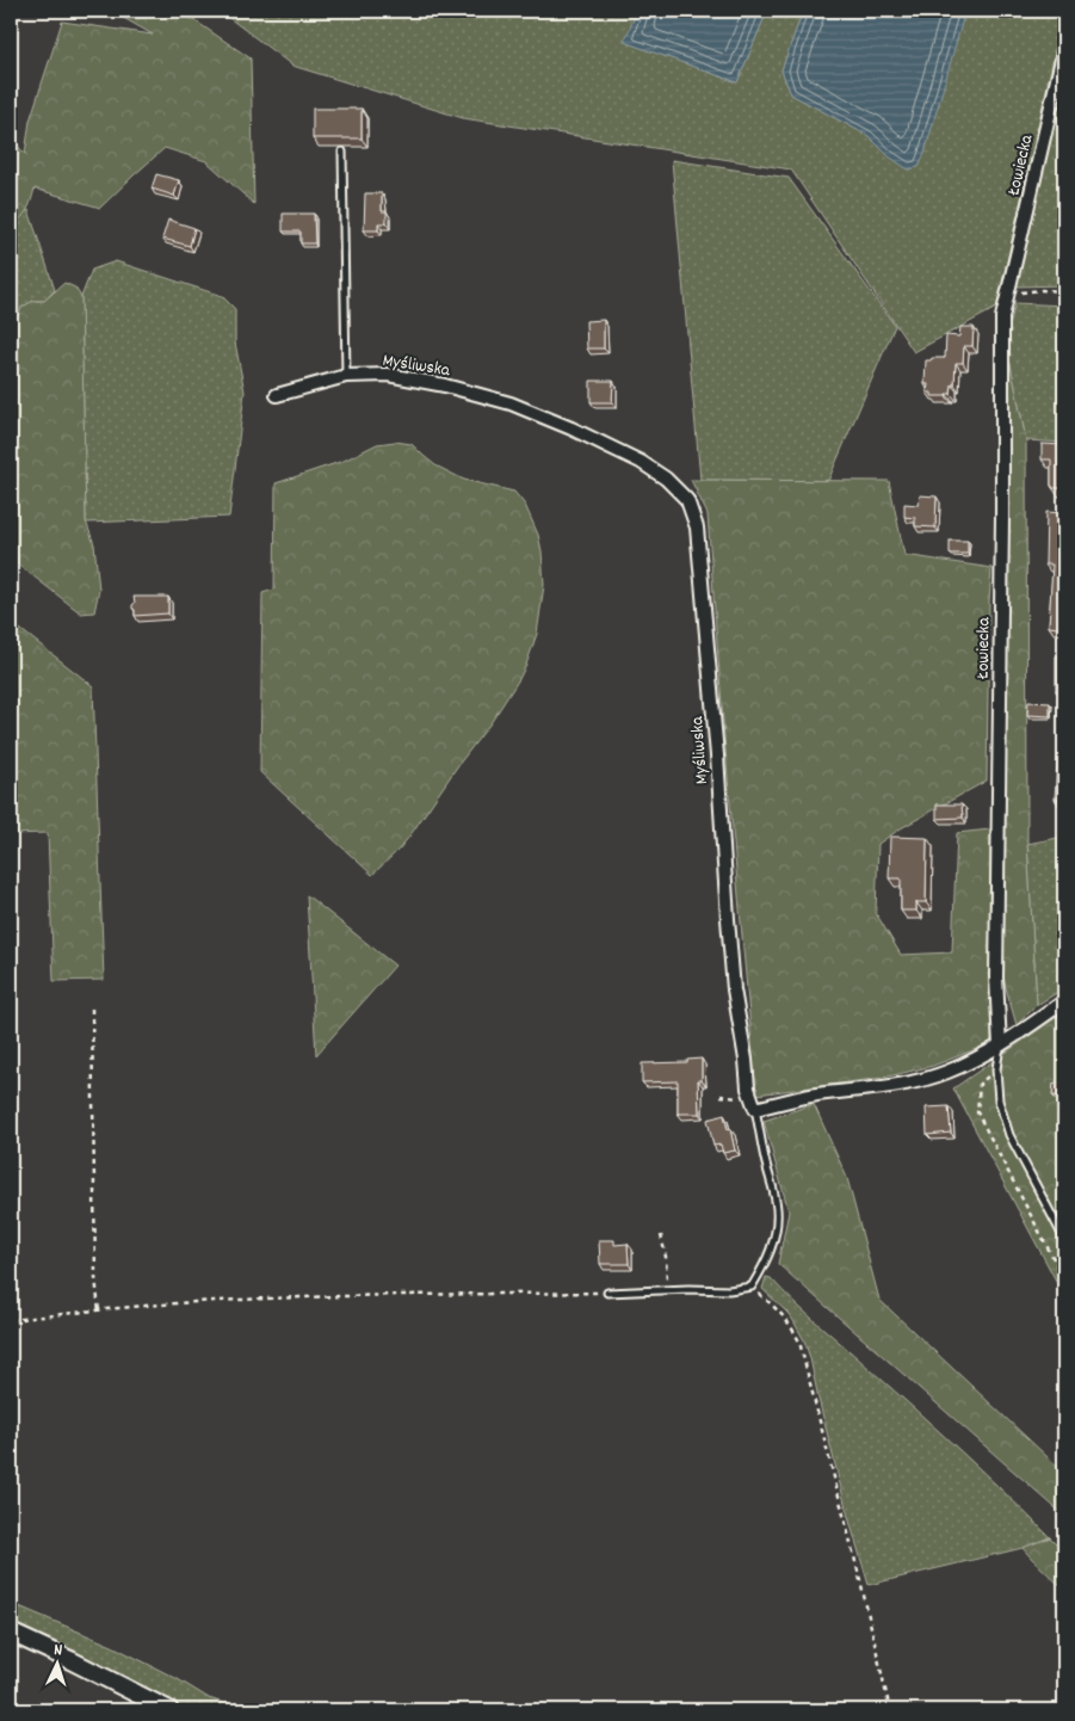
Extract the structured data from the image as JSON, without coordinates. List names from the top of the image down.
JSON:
{
  "streets": {
    "street": ["Łowiecka", "Myśliwska"]
  },
  "north": "top"
}
